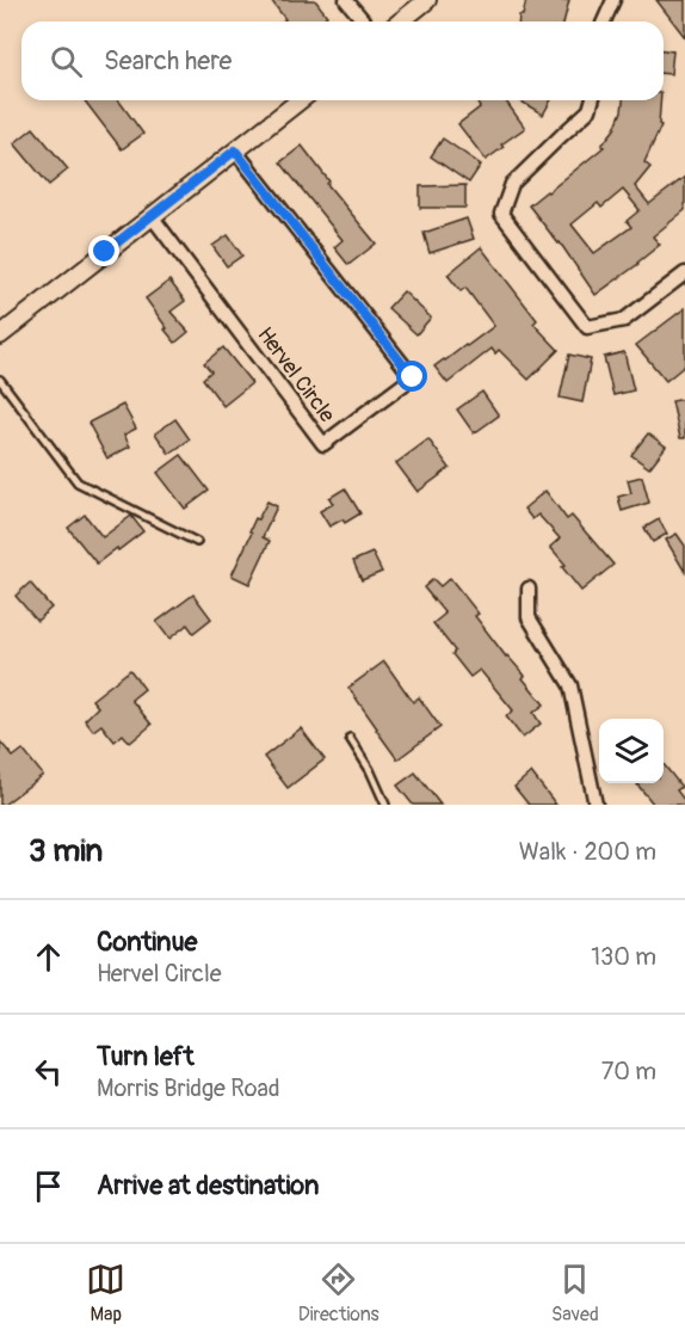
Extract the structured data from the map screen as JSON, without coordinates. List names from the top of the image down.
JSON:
{
  "streets": {
    "street": ["Hervel Circle"]
  },
  "page": {
    "search": "Search here",
    "heading": ["3 min", "Walk · 200 m"],
    "list": [
      ["Continue", "Hervel Circle", "130 m"],
      ["Turn left", "Morris Bridge Road", "70 m"],
      "Arrive at destination"
    ],
    "nav": ["Map", "Directions", "Saved"]
  }
}
